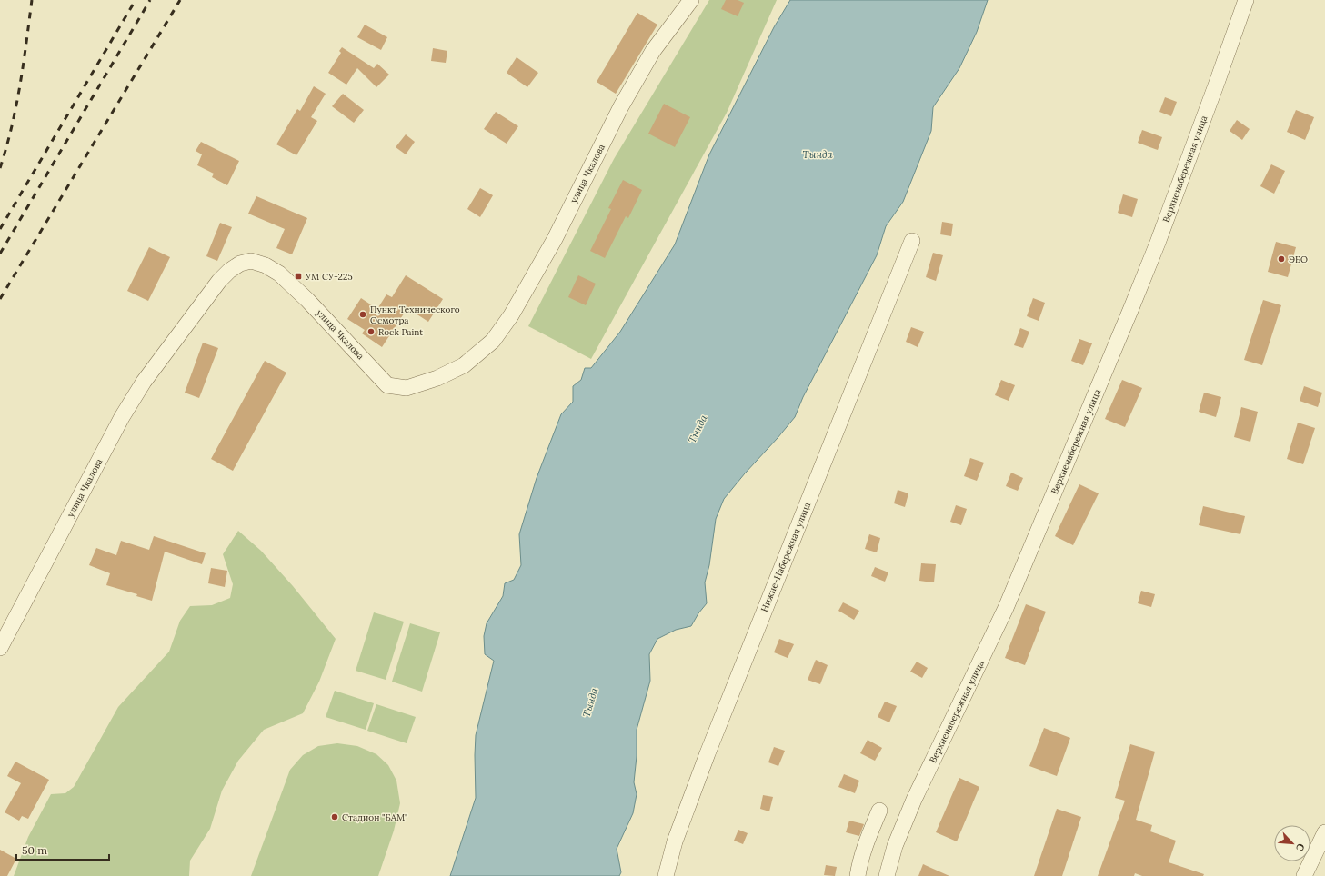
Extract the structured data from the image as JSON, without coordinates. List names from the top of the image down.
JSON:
{
  "streets": {
    "street": ["Верхненабережная улица", "улица Чкалова", "Нижне-Набережная улица"]
  },
  "water": ["Тында"],
  "places": {
    "other": [
      "ЭБО",
      "Пункт Технического Осмотра",
      "Rock Paint",
      "Стадион \"БАМ\""
    ],
    "transit": ["УМ СУ-225"]
  },
  "scale_bar": "50 m",
  "north": "bottom right"
}
